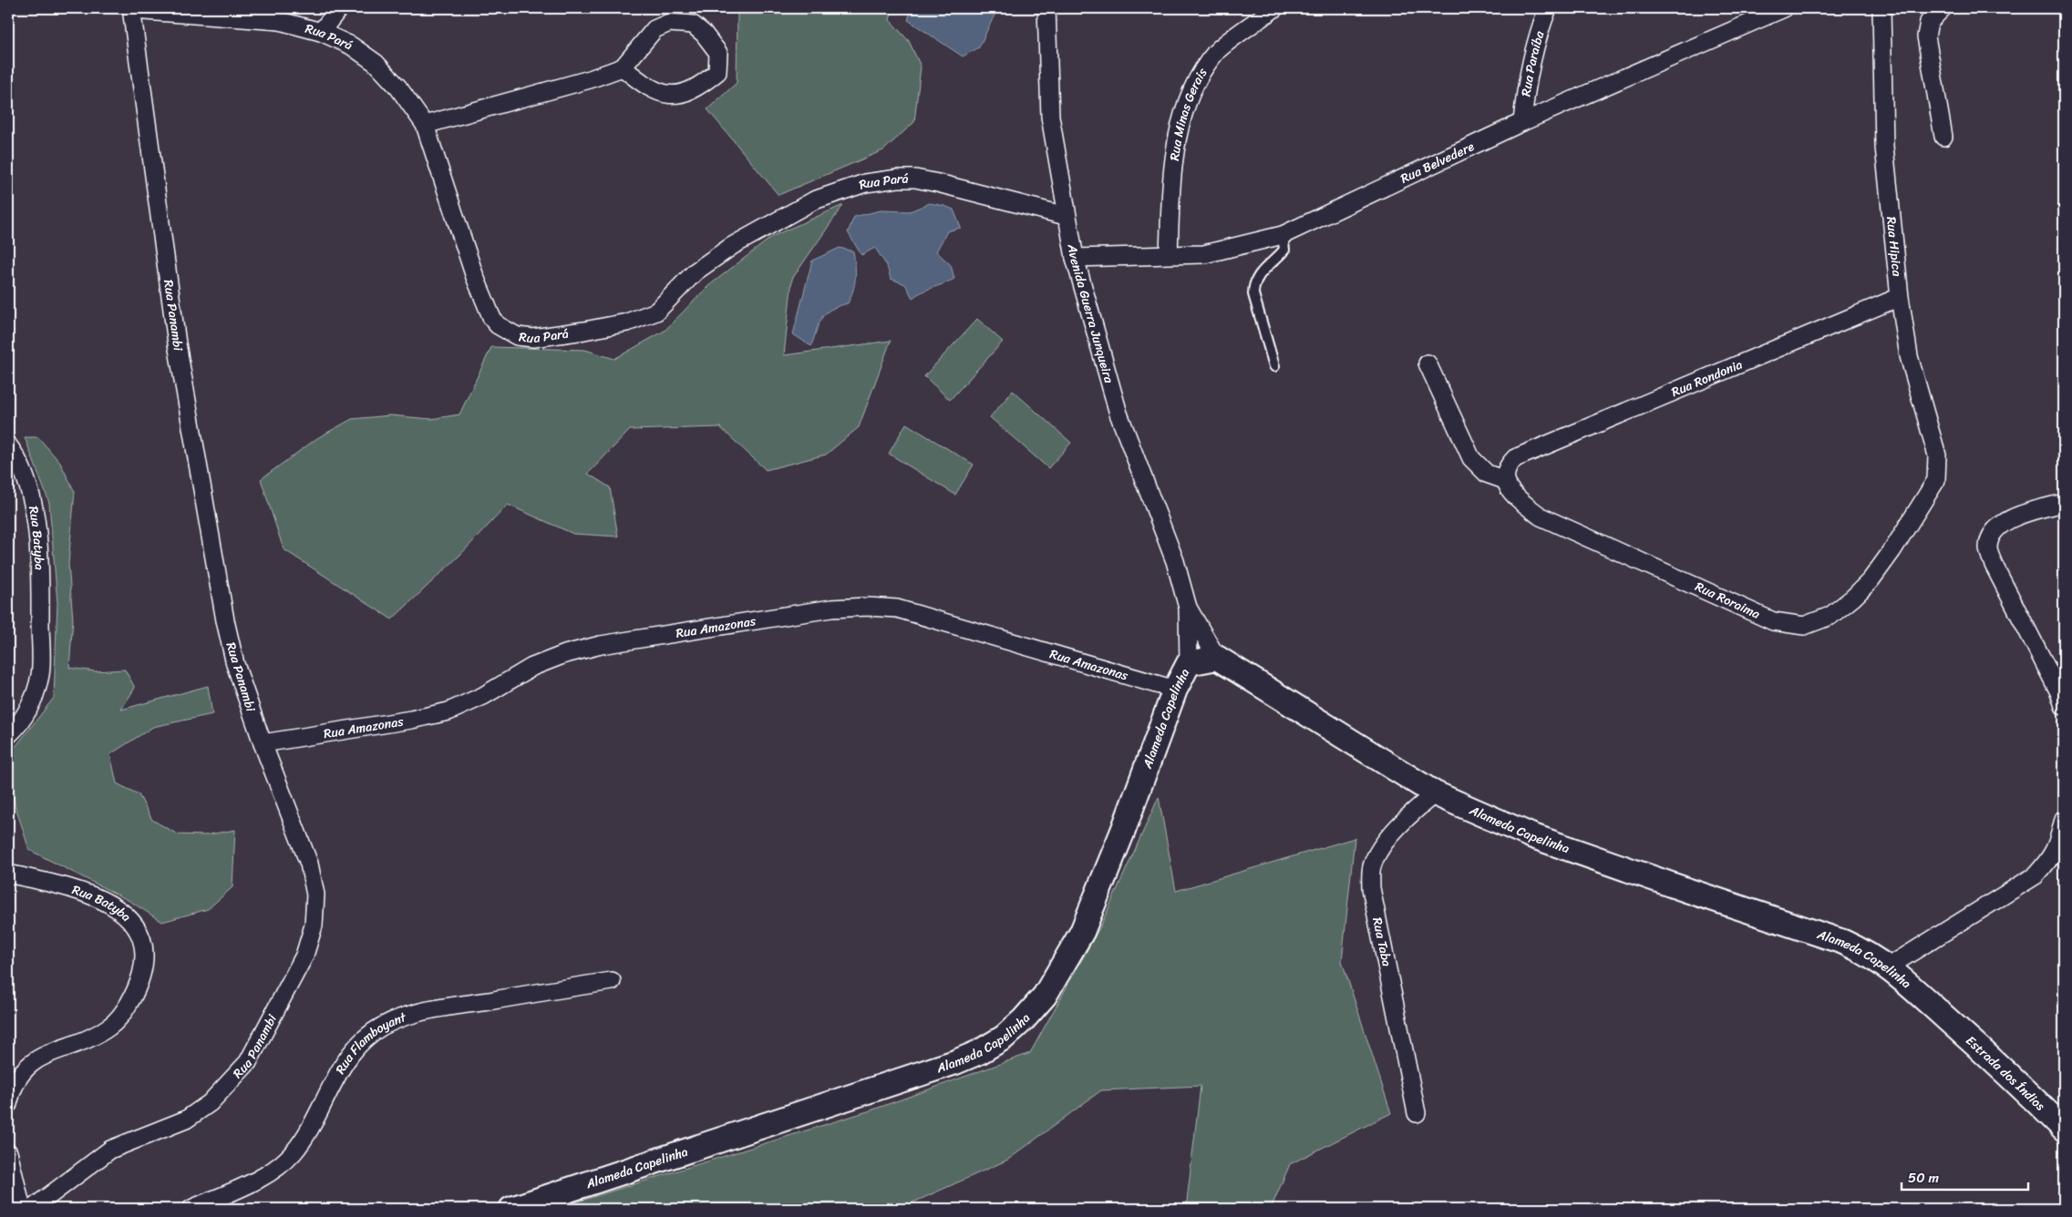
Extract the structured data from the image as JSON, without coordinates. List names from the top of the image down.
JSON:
{
  "streets": {
    "street": [
      "Rua Pará",
      "Rua Paraíba",
      "Rua Minas Gerais",
      "Rua Belvedere",
      "Rua Hipica",
      "Avenida Guerra Junqueira",
      "Rua Panambi",
      "Rua Rondonia",
      "Rua Batyba",
      "Rua Roraima",
      "Rua Amazonas",
      "Alameda Capelinha",
      "Rua Taba",
      "Rua Flamboyant",
      "Estrada dos Índios"
    ]
  },
  "crossings": [
    ["Rua Pará", "Avenida Guerra Junqueira"],
    ["Rua Pará", "Rua Panambi"],
    ["Rua Paraíba", "Rua Belvedere"],
    ["Rua Minas Gerais", "Rua Belvedere"],
    ["Rua Belvedere", "Avenida Guerra Junqueira"],
    ["Rua Hipica", "Rua Rondonia"],
    ["Rua Hipica", "Rua Roraima"],
    ["Avenida Guerra Junqueira", "Alameda Capelinha"],
    ["Rua Panambi", "Rua Amazonas"],
    ["Rua Rondonia", "Rua Roraima"],
    ["Rua Amazonas", "Alameda Capelinha"],
    ["Alameda Capelinha", "Rua Taba"],
    ["Alameda Capelinha", "Estrada dos Índios"]
  ],
  "scale_bar": "50 m"
}
